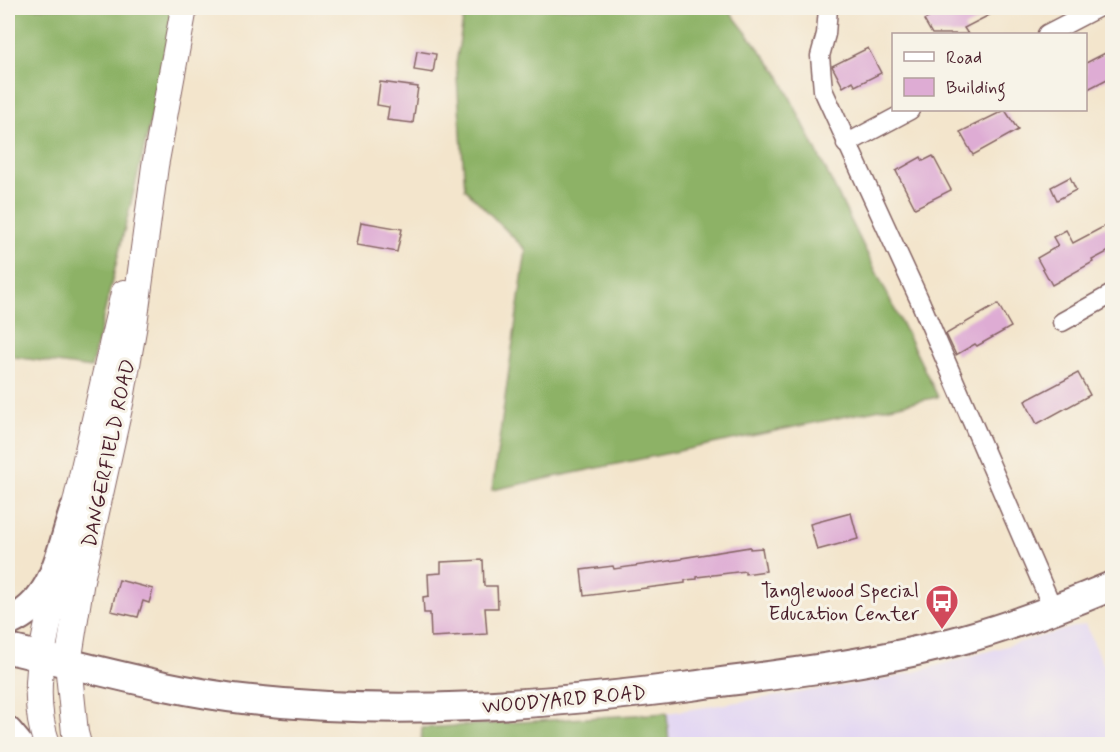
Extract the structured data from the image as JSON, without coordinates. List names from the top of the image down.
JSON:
{
  "streets": {
    "main road": ["WOODYARD ROAD"],
    "street": ["DANGERFIELD ROAD"]
  },
  "crossings": [
    ["DANGERFIELD ROAD", "WOODYARD ROAD"]
  ],
  "places": {
    "bus stop": ["Tanglewood Special Education Center"]
  },
  "legend": ["Road", "Building"]
}
